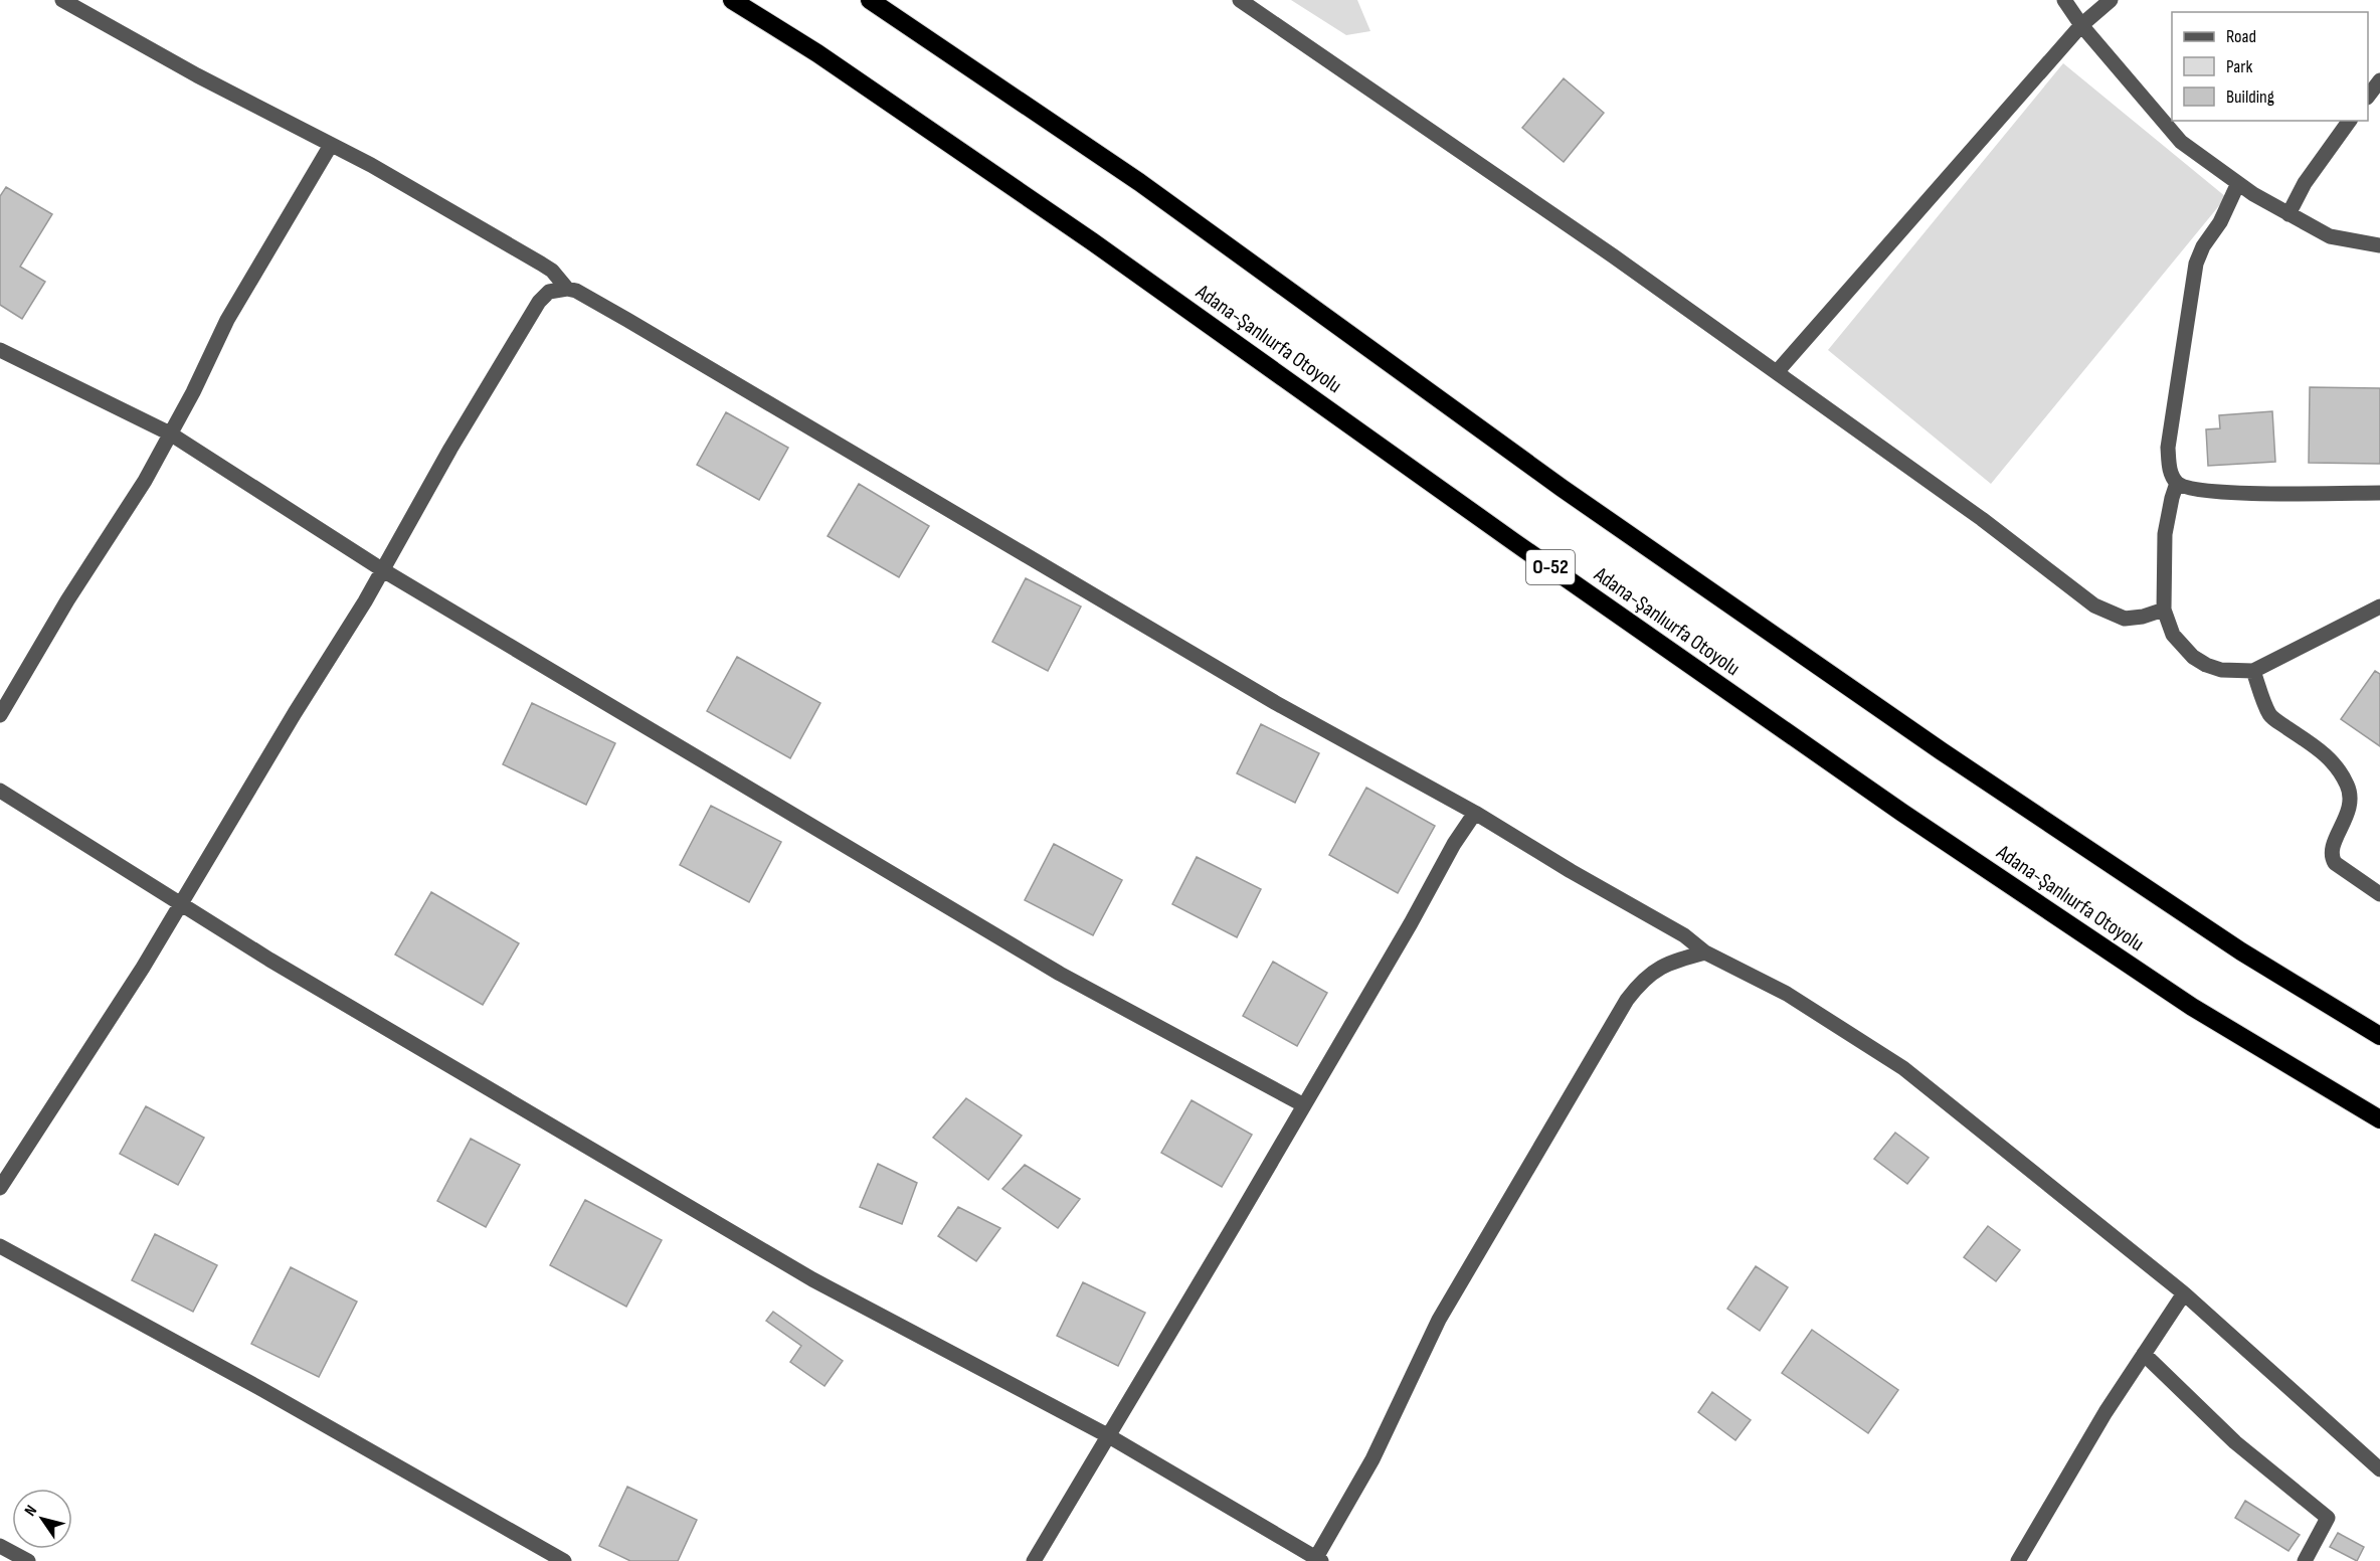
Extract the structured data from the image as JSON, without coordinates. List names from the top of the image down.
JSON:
{
  "streets": {
    "highway": ["Adana-Şanlıurfa Otoyolu", "O-52"]
  },
  "legend": ["Road", "Park", "Building"],
  "north": "top left"
}
